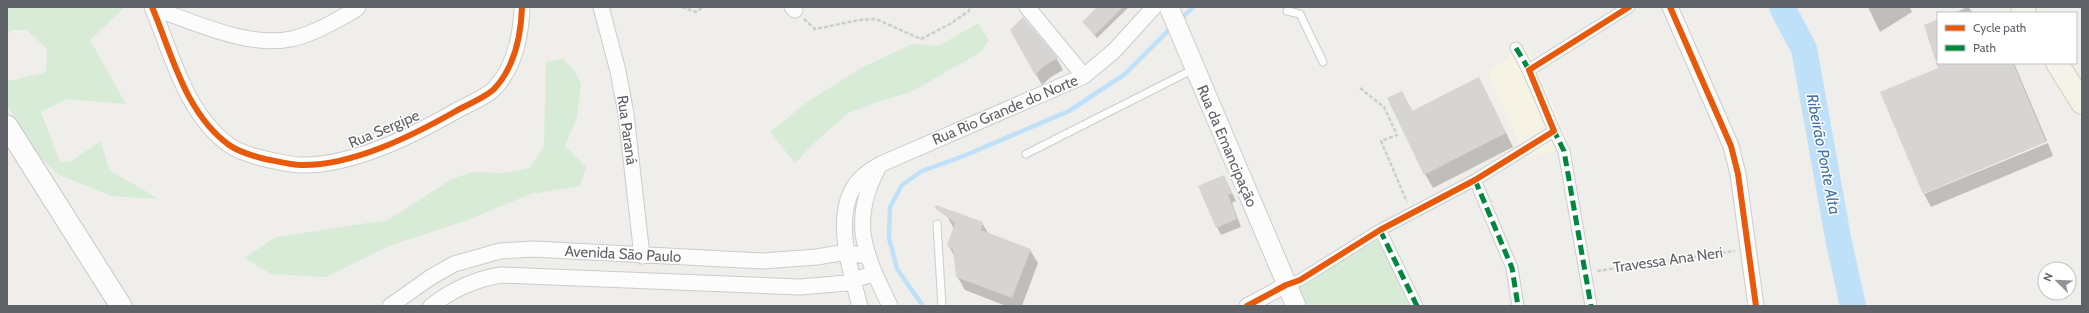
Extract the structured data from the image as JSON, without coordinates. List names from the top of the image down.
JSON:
{
  "streets": {
    "street": [
      "Rua Rio Grande do Norte",
      "Rua Sergipe",
      "Rua Paraná",
      "Rua da Emancipação",
      "Avenida São Paulo"
    ],
    "path": ["Travessa Ana Neri"]
  },
  "crossings": [
    ["Rua Rio Grande do Norte", "Avenida São Paulo"],
    ["Rua Paraná", "Avenida São Paulo"]
  ],
  "water": ["Ribeirão Ponte Alta"],
  "legend": ["Cycle path", "Path"],
  "north": "top left"
}
